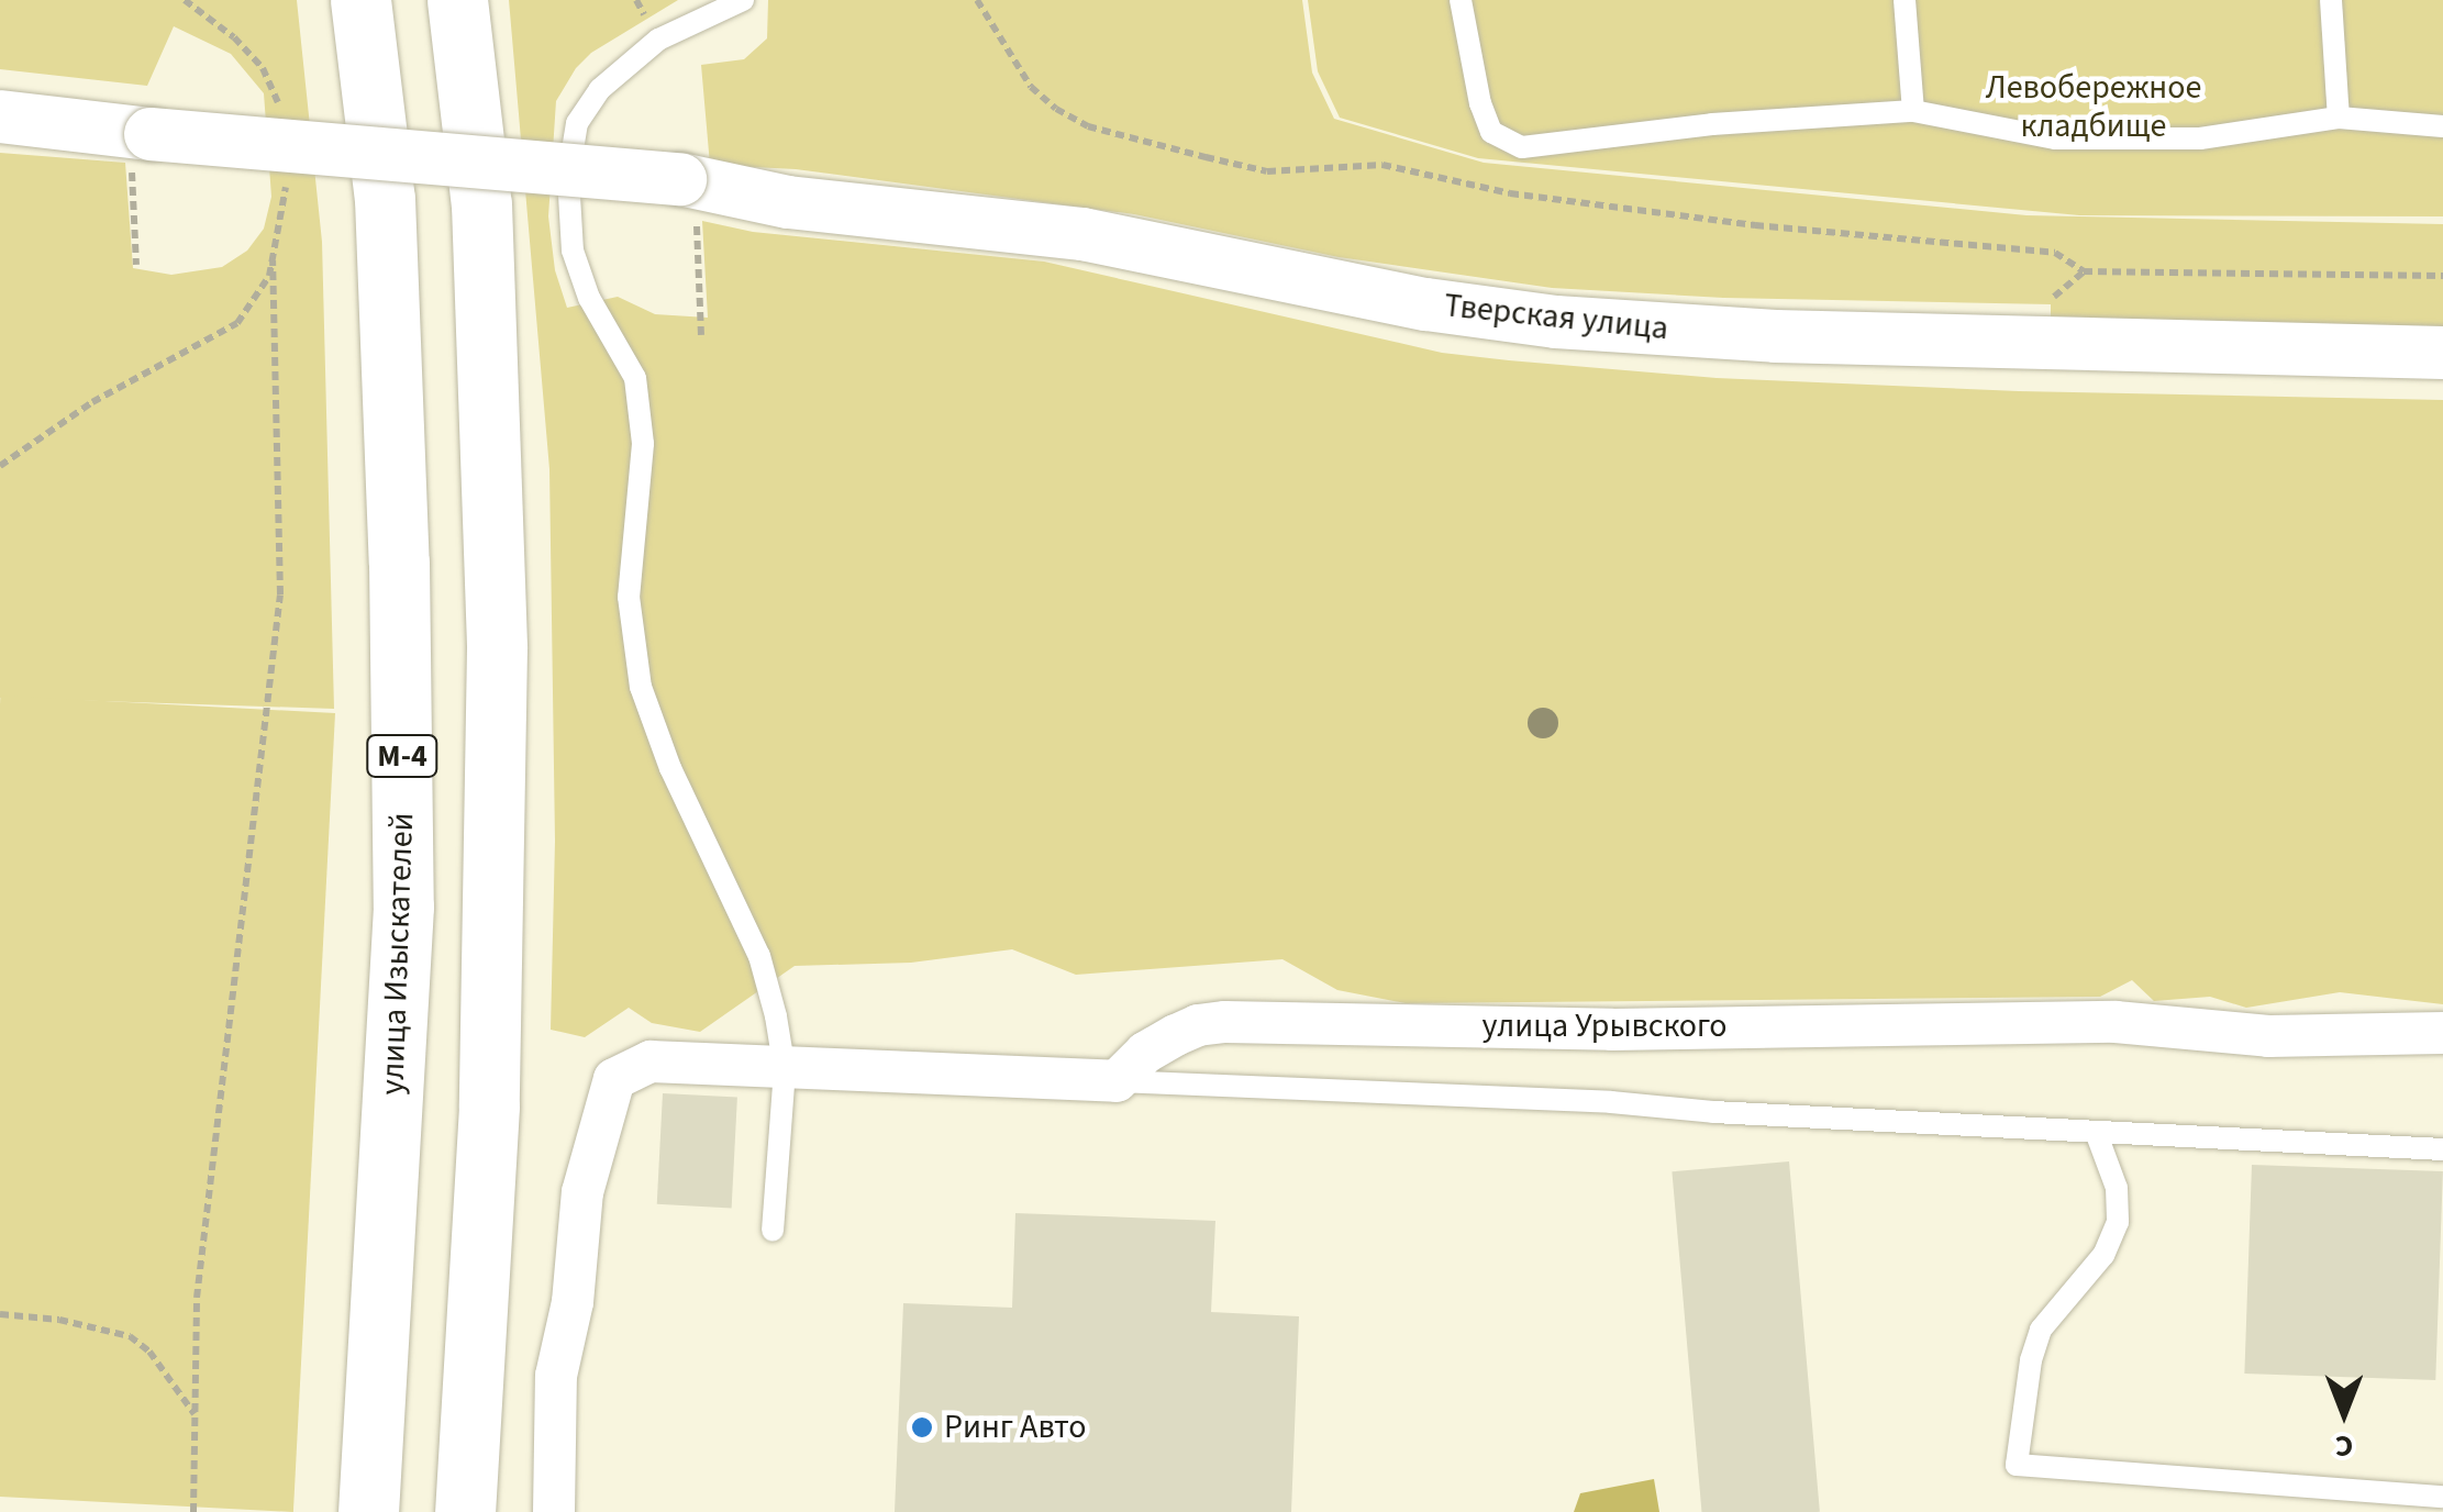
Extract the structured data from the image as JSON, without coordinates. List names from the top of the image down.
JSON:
{
  "streets": {
    "highway": ["М-4", "улица Изыскателей"],
    "street": ["Тверская улица", "улица Урывского"]
  },
  "parks": ["Левобережное кладбище"],
  "places": ["Ринг Авто"],
  "north": "bottom"
}
